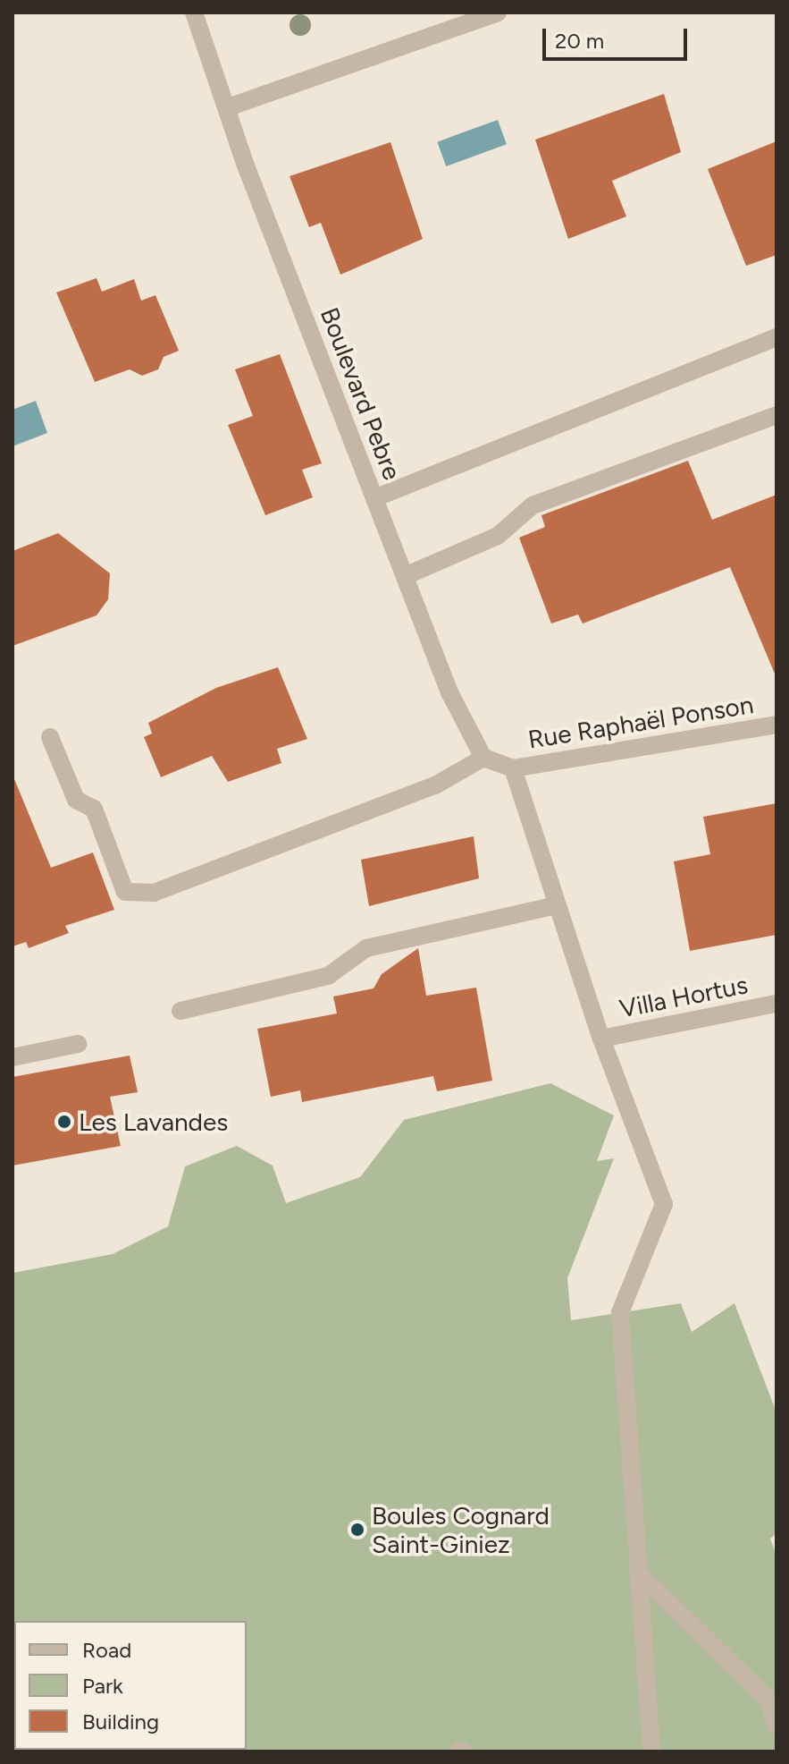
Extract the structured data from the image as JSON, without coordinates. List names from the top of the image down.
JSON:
{
  "streets": {
    "street": ["Boulevard Pebre", "Rue Raphaël Ponson", "Villa Hortus"]
  },
  "places": ["Les Lavandes", "Boules Cognard Saint-Giniez"],
  "legend": ["Road", "Park", "Building"],
  "scale_bar": "20 m"
}
